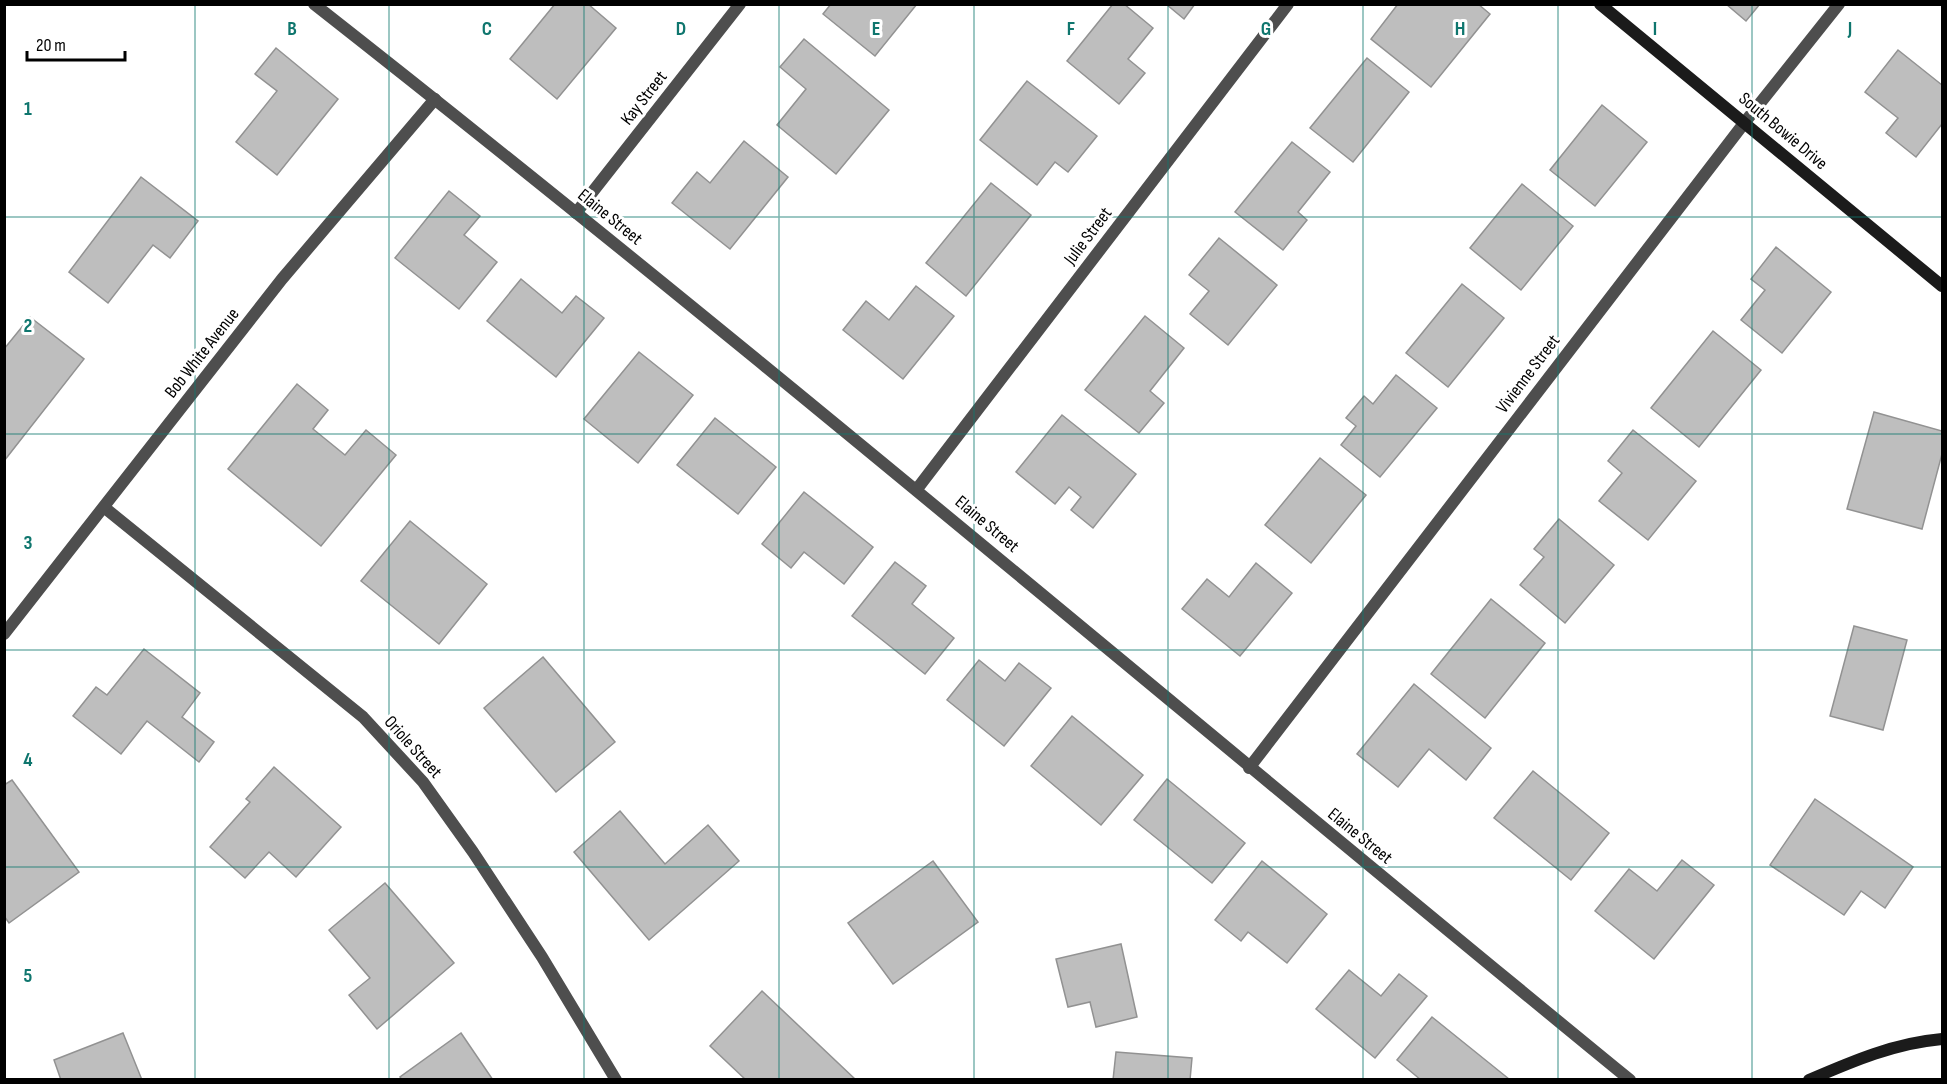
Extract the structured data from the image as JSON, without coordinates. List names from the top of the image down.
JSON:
{
  "streets": {
    "street": [
      "Kay Street",
      "South Bowie Drive",
      "Elaine Street",
      "Julie Street",
      "Bob White Avenue",
      "Vivienne Street",
      "Oriole Street"
    ]
  },
  "crossings": [
    ["Kay Street", "Elaine Street"],
    ["South Bowie Drive", "Vivienne Street"],
    ["Elaine Street", "Julie Street"],
    ["Elaine Street", "Bob White Avenue"],
    ["Elaine Street", "Vivienne Street"],
    ["Bob White Avenue", "Oriole Street"]
  ],
  "scale_bar": "20 m",
  "grid": {
    "columns": [
      "B",
      "C",
      "D",
      "E",
      "F",
      "G",
      "H",
      "I",
      "J"
    ],
    "rows": [
      "1",
      "2",
      "3",
      "4",
      "5"
    ]
  }
}
